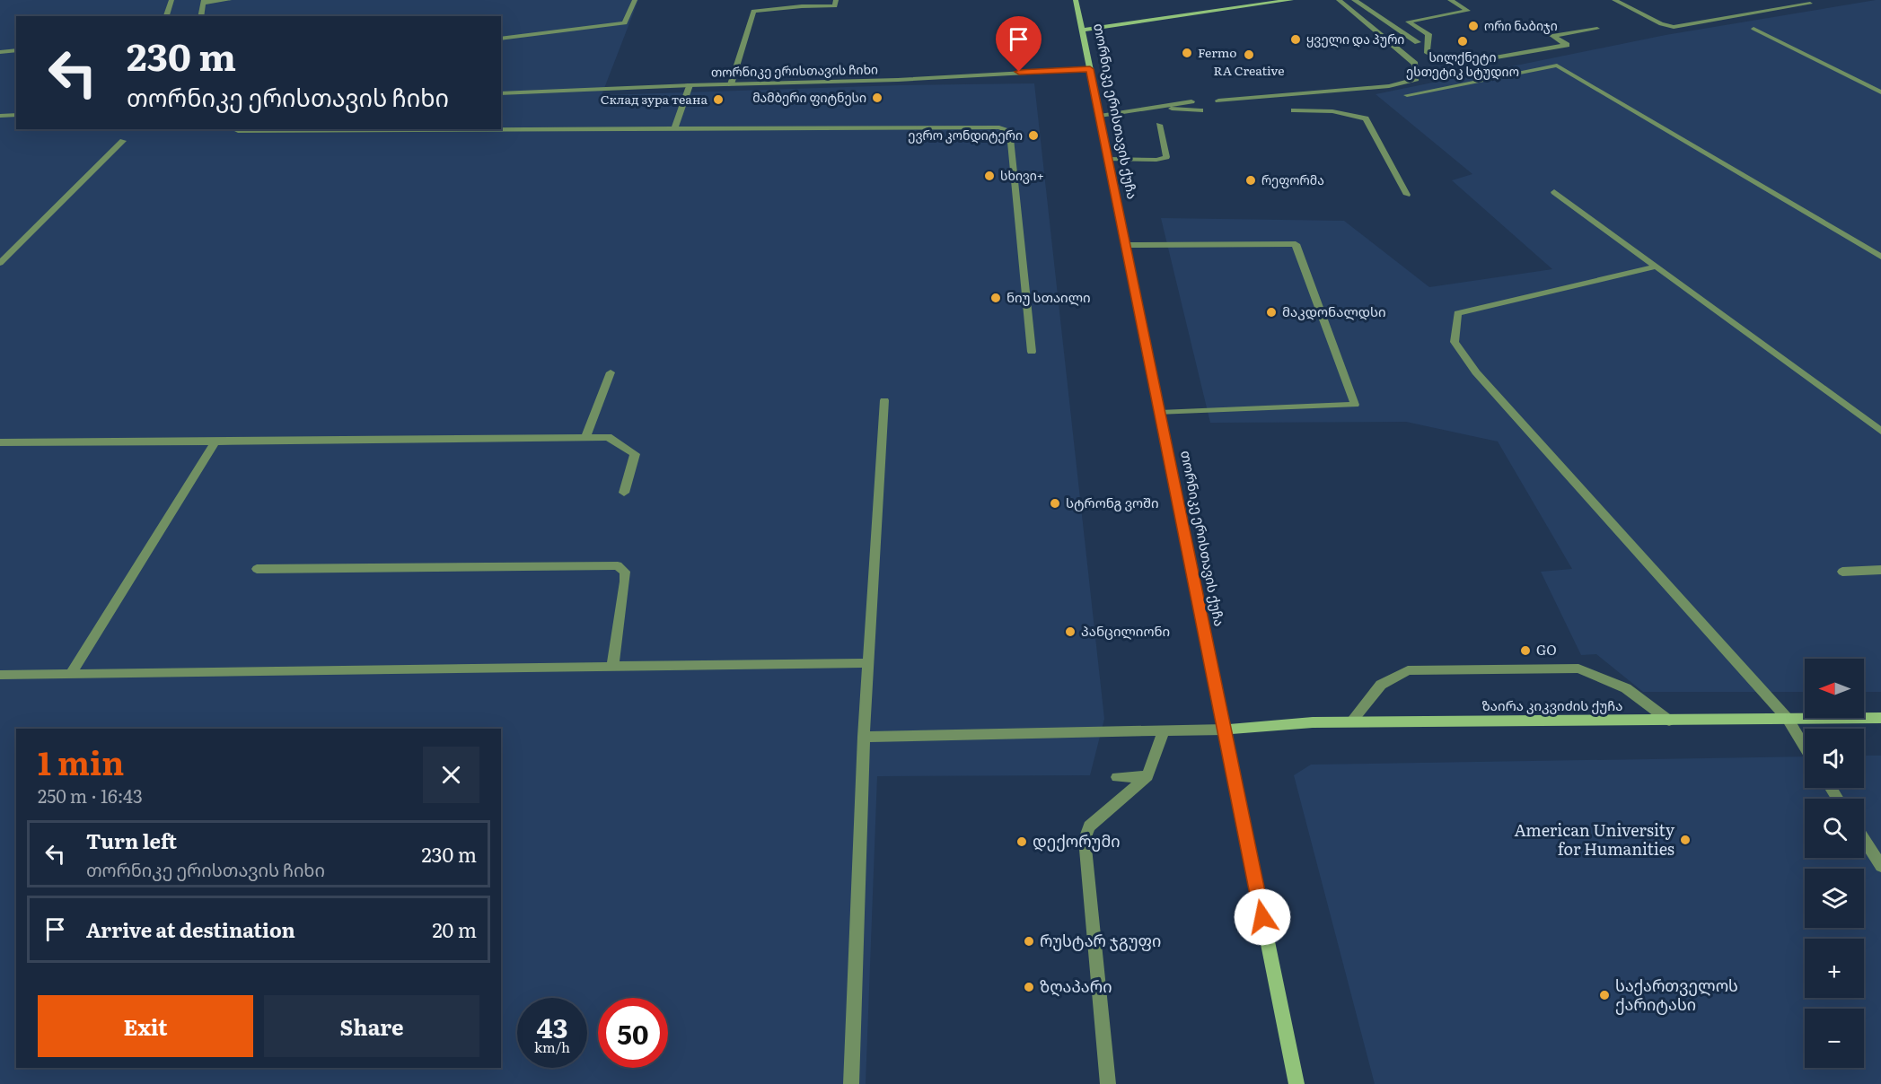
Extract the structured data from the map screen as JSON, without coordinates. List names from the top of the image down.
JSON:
{
  "streets": {
    "main road": ["თორნიკე ერისთავის ქუჩა", "ზაირა კიკვიძის ქუჩა"],
    "street": ["თორნიკე ერისთავის ჩიხი"]
  },
  "crossings": [
    ["თორნიკე ერისთავის ჩიხი", "თორნიკე ერისთავის ქუჩა"],
    ["თორნიკე ერისთავის ქუჩა", "ზაირა კიკვიძის ქუჩა"]
  ],
  "places": [
    "ორი ნაბიჯი",
    "ყველი და პური",
    "სილქნეტი ესთეტიკ სტუდიო",
    "Fermo",
    "RA Creative",
    "მამბერი ფიტნესი",
    "Склад зура теана",
    "ევრო კონდიტერი",
    "სხივი+",
    "რეფორმა",
    "ნიუ სთაილი",
    "მაკდონალდსი",
    "სტრონგ ვოში",
    "პანცილიონი",
    "GO",
    "American University for Humanities",
    "დექორუმი",
    "რუსტარ ჯგუფი",
    "ზღაპარი",
    "საქართველოს ქარიტასი"
  ],
  "north": "left",
  "page": {
    "turn": ["230 m", "თორნიკე ერისთავის ჩიხი"],
    "map_buttons": ["+", "−"],
    "heading": ["1 min", "250 m · 16:43"],
    "list": [
      {
        "name": "Turn left",
        "note": "თორნიკე ერისთავის ჩიხი",
        "value": "230 m"
      },
      {
        "name": "Arrive at destination",
        "value": "20 m"
      }
    ],
    "buttons": ["Exit", "Share"],
    "speed": "43 km/h",
    "limit": "50"
  }
}
